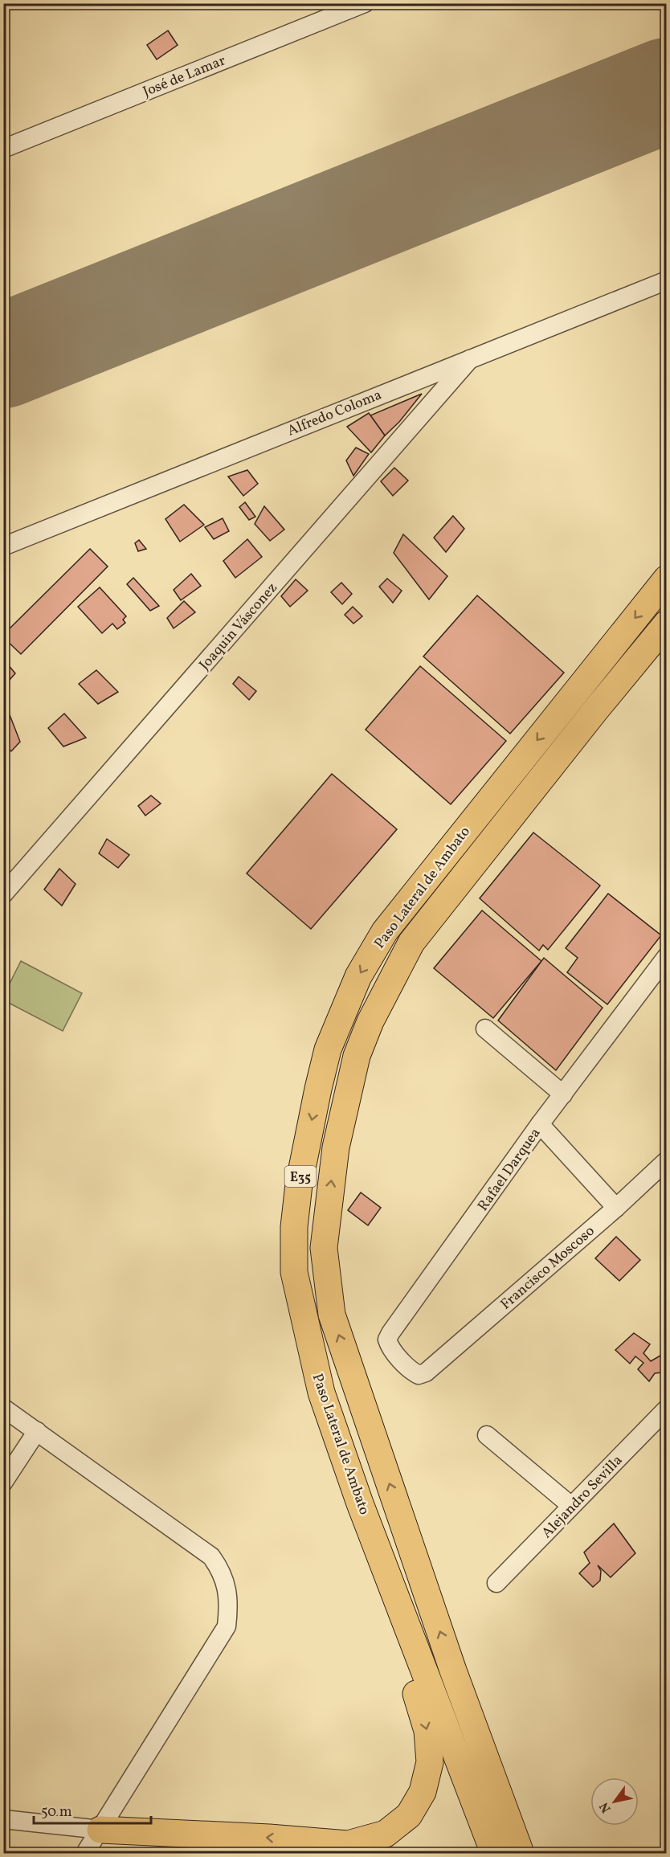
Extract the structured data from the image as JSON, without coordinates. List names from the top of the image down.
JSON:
{
  "streets": {
    "highway": ["Paso Lateral de Ambato", "E35"],
    "street": [
      "José de Lamar",
      "Alfredo Coloma",
      "Joaquin Vásconez",
      "Rafael Darquea",
      "Francisco Moscoso",
      "Alejandro Sevilla"
    ]
  },
  "crossings": [
    ["Alfredo Coloma", "Joaquin Vásconez"],
    ["Rafael Darquea", "Francisco Moscoso"]
  ],
  "scale_bar": "50 m",
  "north": "bottom left"
}
